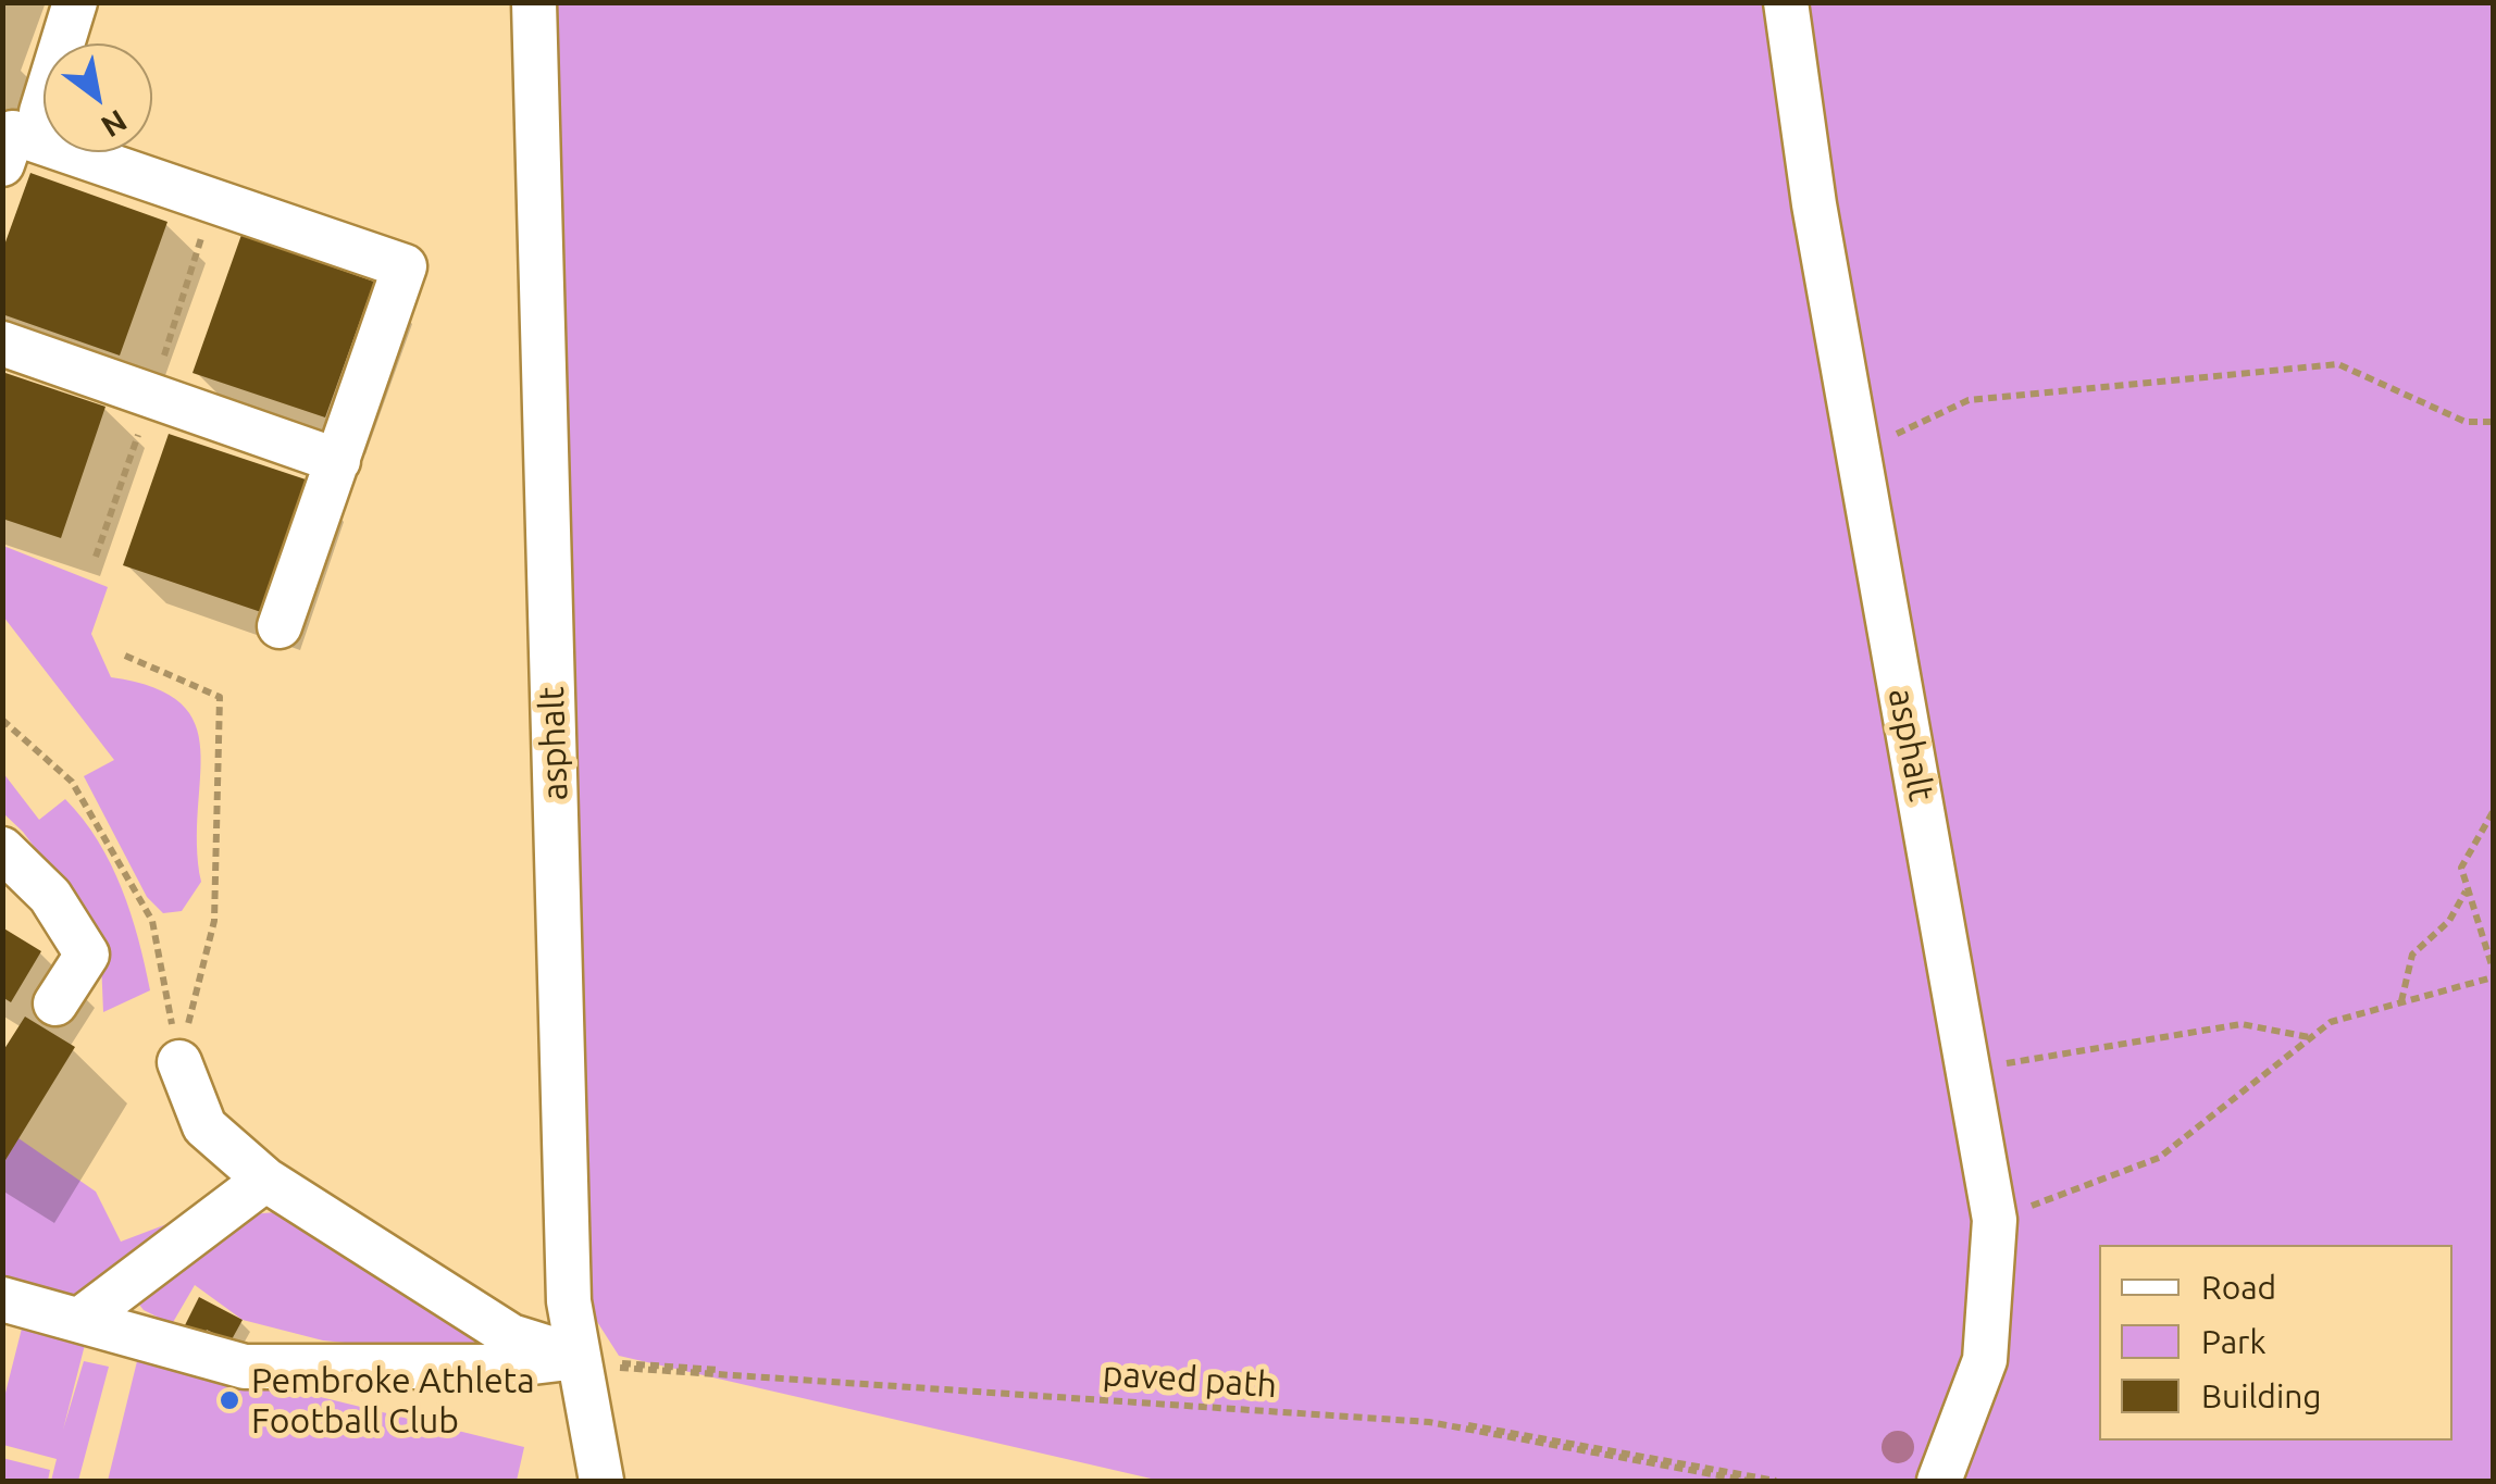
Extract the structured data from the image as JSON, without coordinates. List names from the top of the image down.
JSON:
{
  "streets": {
    "street": ["asphalt"],
    "path": ["paved path"]
  },
  "places": ["Pembroke Athleta Football Club"],
  "legend": ["Road", "Park", "Building"],
  "north": "bottom right"
}
